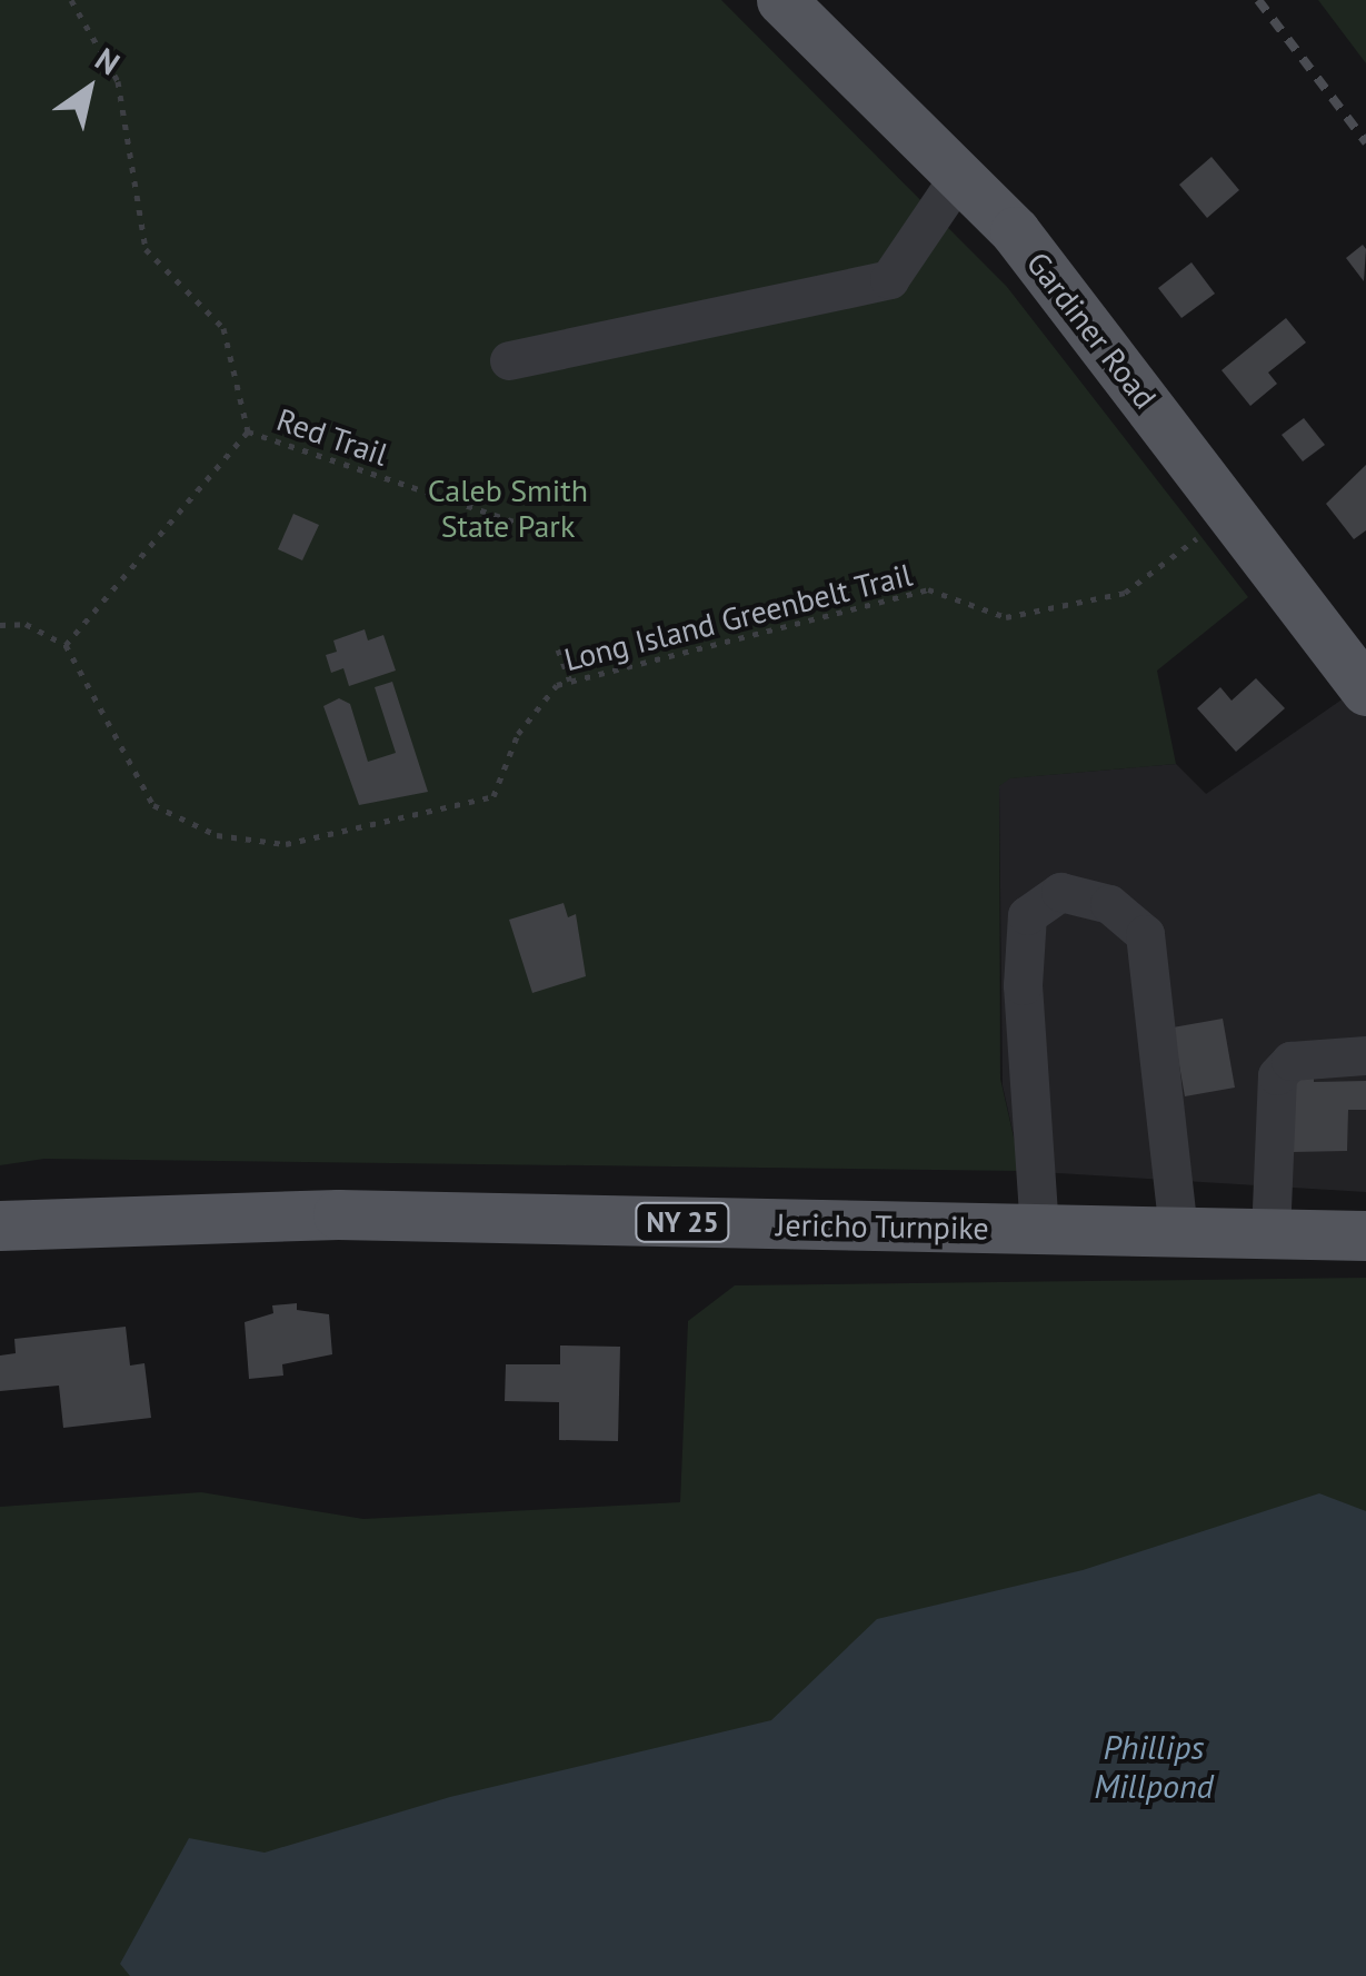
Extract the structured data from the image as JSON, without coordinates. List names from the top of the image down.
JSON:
{
  "streets": {
    "main road": ["Gardiner Road", "NY 25", "Jericho Turnpike"],
    "path": ["Red Trail", "Long Island Greenbelt Trail"]
  },
  "crossings": [
    ["Gardiner Road", "Long Island Greenbelt Trail"],
    ["Red Trail", "Long Island Greenbelt Trail"]
  ],
  "water": ["Phillips Millpond"],
  "parks": ["Caleb Smith State Park"],
  "north": "top right"
}
